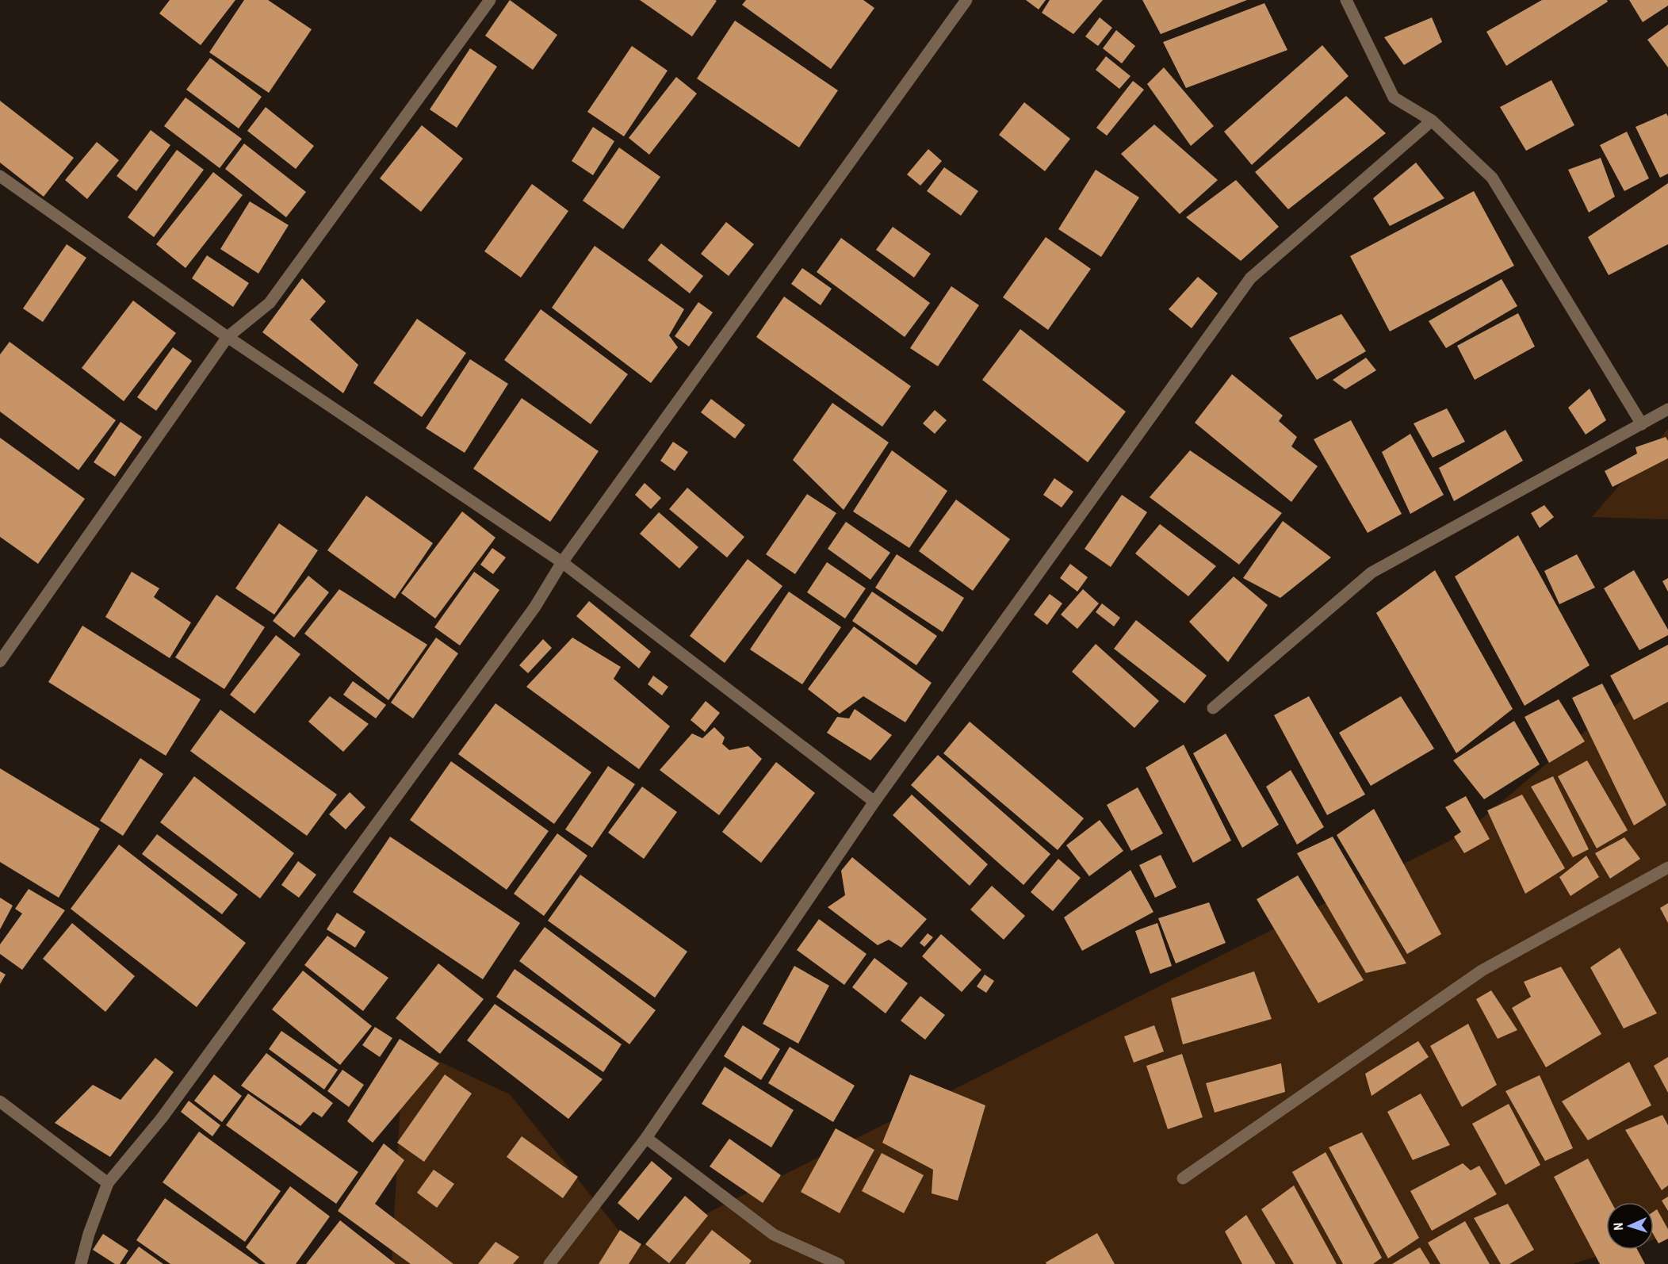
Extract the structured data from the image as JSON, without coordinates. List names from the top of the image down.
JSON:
{
  "north": "left"
}
